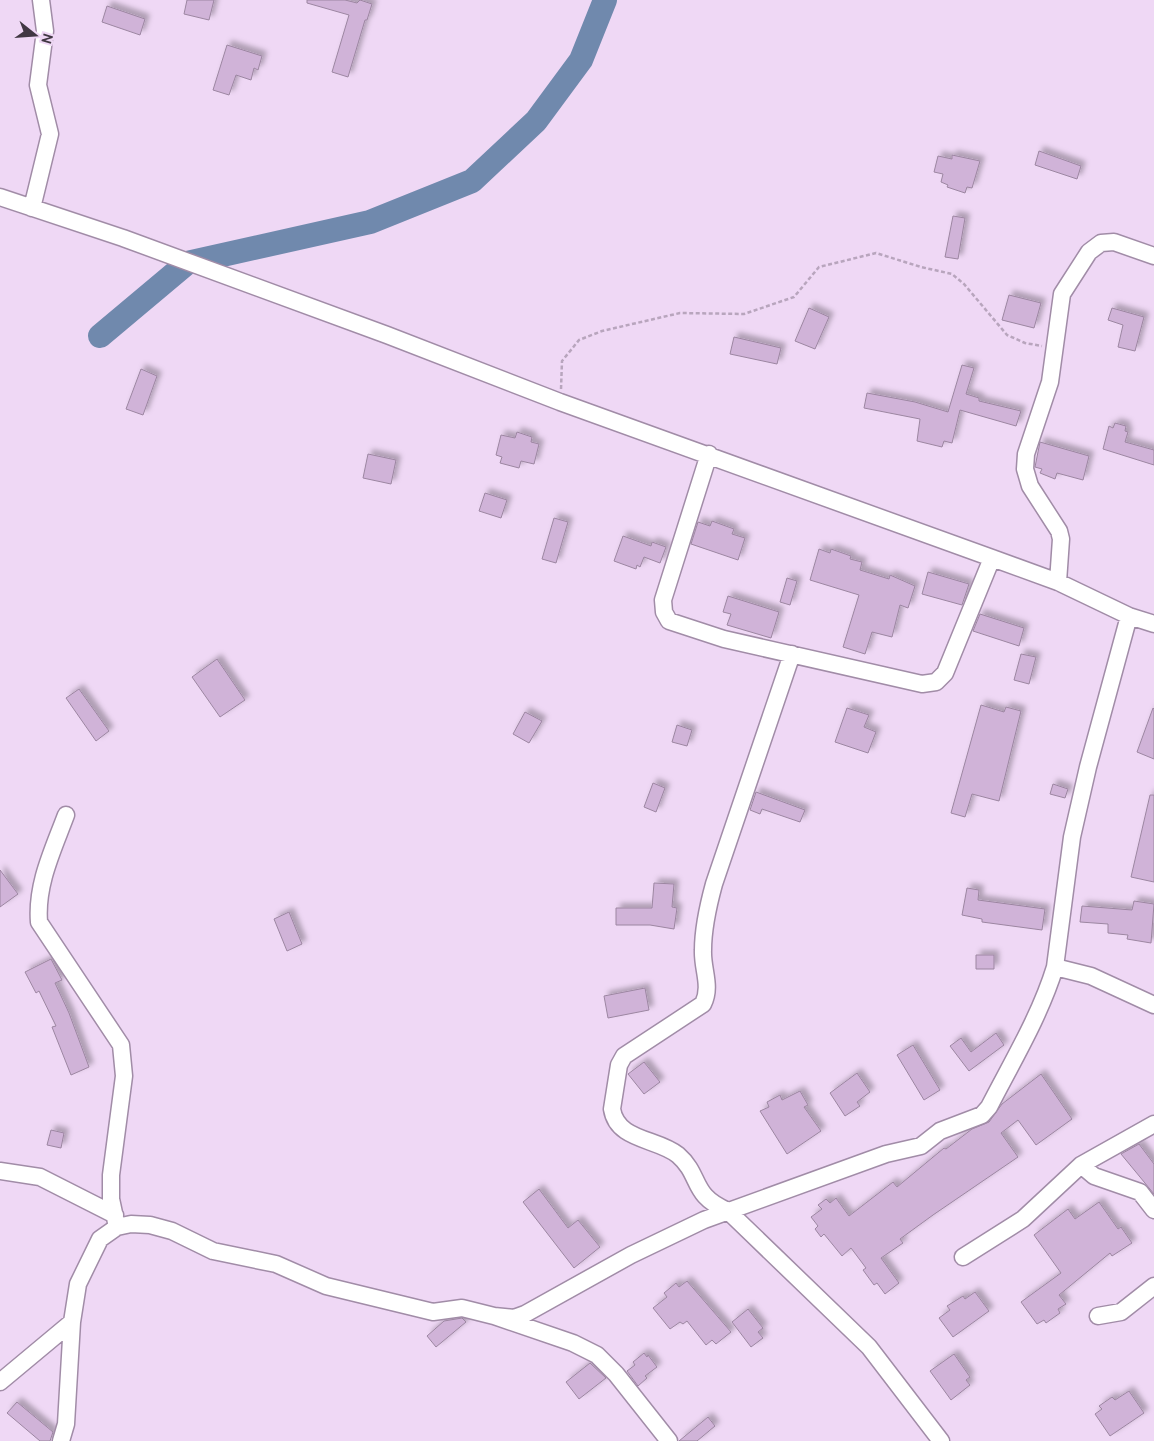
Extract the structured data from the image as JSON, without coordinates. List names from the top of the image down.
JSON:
{
  "north": "right"
}
